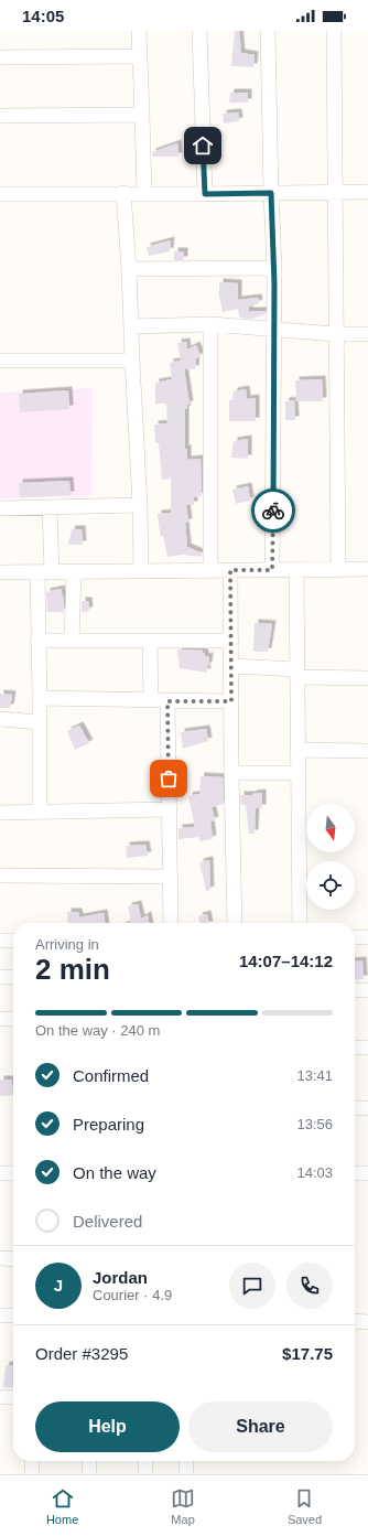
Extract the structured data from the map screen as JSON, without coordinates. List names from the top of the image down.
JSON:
{
  "north": "bottom",
  "page": {
    "status": "14:05",
    "heading": ["2 min", "Arriving in", "14:07–14:12"],
    "panel": [
      "Jordan",
      "Courier · 4.9",
      "Order #3295",
      "$17.75"
    ],
    "bar": "On the way · 240 m",
    "list": [
      ["Confirmed", "13:41"],
      ["Preparing", "13:56"],
      ["On the way", "14:03"],
      "Delivered"
    ],
    "round": "J",
    "buttons": ["Help", "Share"],
    "tabs": ["Home", "Map", "Saved"]
  }
}
